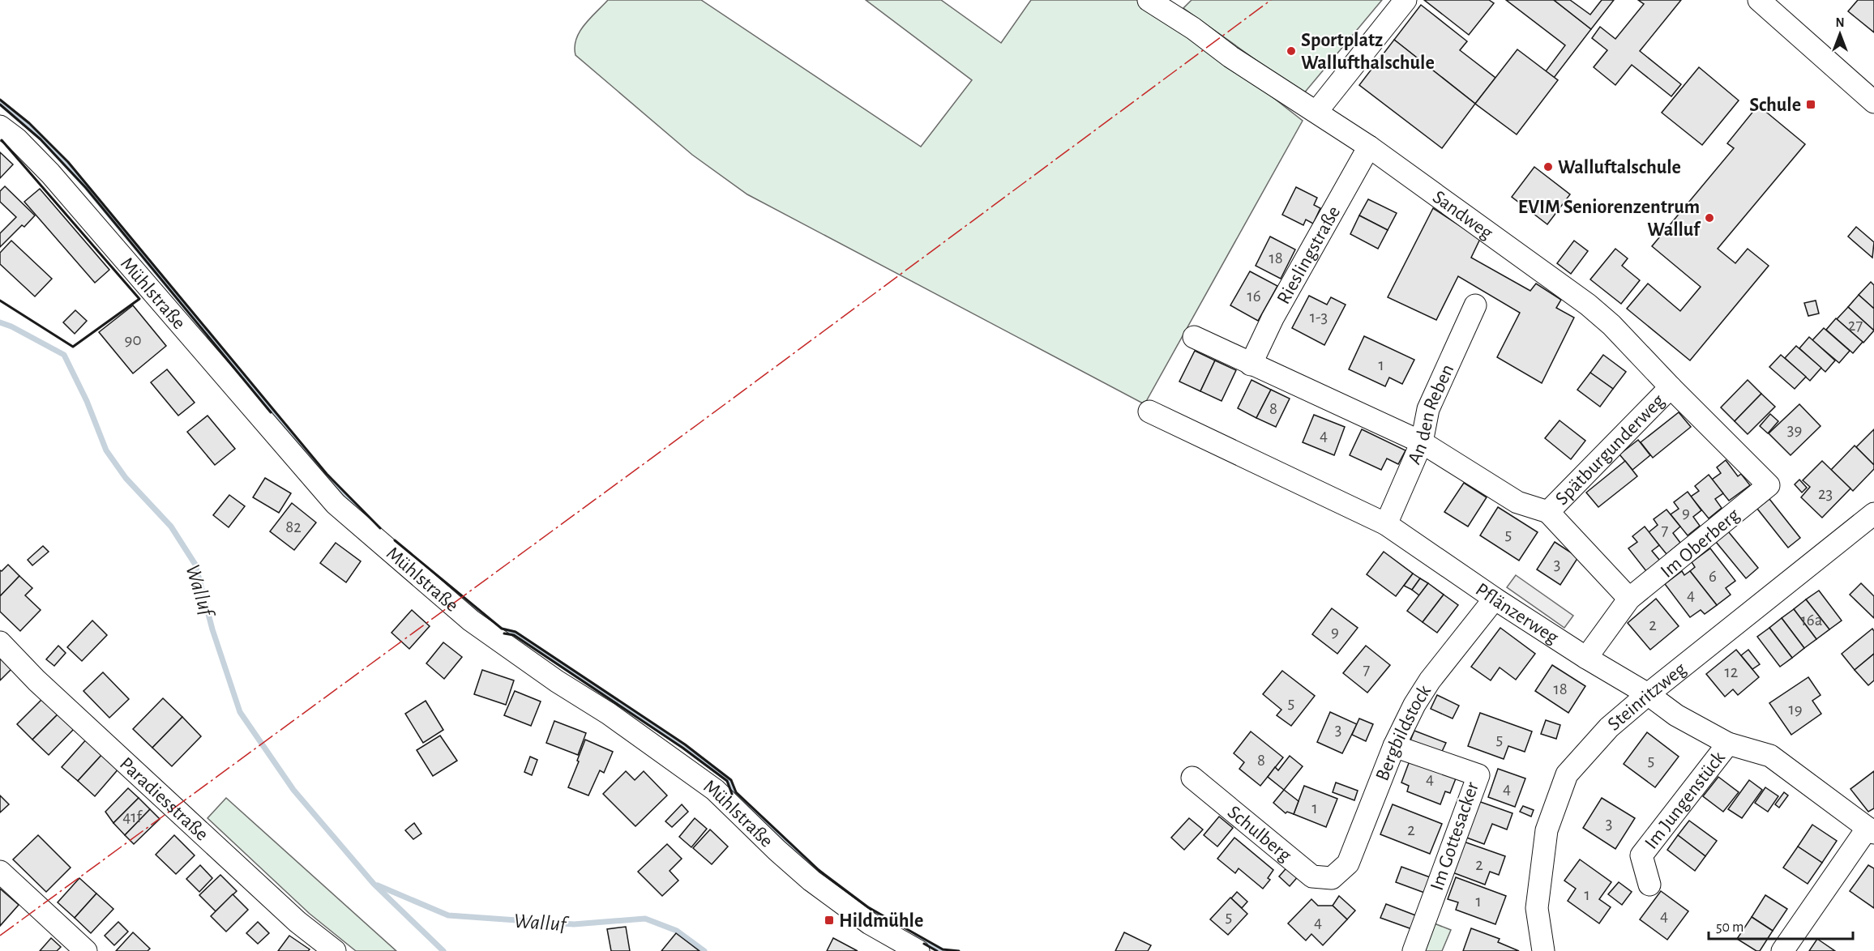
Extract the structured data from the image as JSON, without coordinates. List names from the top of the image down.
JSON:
{
  "streets": {
    "street": [
      "Sandweg",
      "Rieslingstraße",
      "Mühlstraße",
      "An den Reben",
      "Spätburgunderweg",
      "Im Oberberg",
      "Pflänzerweg",
      "Steinritzweg",
      "Bergbildstock",
      "Paradiesstraße",
      "Im Jungenstück",
      "Schulberg",
      "Im Gottesacker"
    ]
  },
  "crossings": [
    ["Sandweg", "Rieslingstraße"],
    ["Sandweg", "Spätburgunderweg"],
    ["Sandweg", "Im Oberberg"],
    ["An den Reben", "Spätburgunderweg"],
    ["An den Reben", "Pflänzerweg"],
    ["Im Oberberg", "Pflänzerweg"],
    ["Pflänzerweg", "Steinritzweg"],
    ["Pflänzerweg", "Bergbildstock"],
    ["Pflänzerweg", "Im Jungenstück"],
    ["Bergbildstock", "Schulberg"],
    ["Bergbildstock", "Im Gottesacker"]
  ],
  "water": ["Walluf"],
  "places": {
    "other": ["Sportplatz Wallufthalschule", "Walluftalschule", "EVIM Seniorenzentrum Walluf"],
    "transit": ["Schule", "Hildmühle"]
  },
  "house_numbers": [
    "18",
    "16",
    "1-3",
    "27",
    "90",
    "1",
    "8",
    "39",
    "4",
    "23",
    "9",
    "82",
    "7",
    "5",
    "3",
    "6",
    "4",
    "16a",
    "2",
    "9",
    "7",
    "12",
    "18",
    "5",
    "19",
    "3",
    "5",
    "8",
    "5",
    "4",
    "4",
    "1",
    "41f",
    "3",
    "2",
    "2",
    "1",
    "1",
    "4",
    "5",
    "4"
  ],
  "scale_bar": "50 m",
  "north": "top"
}
